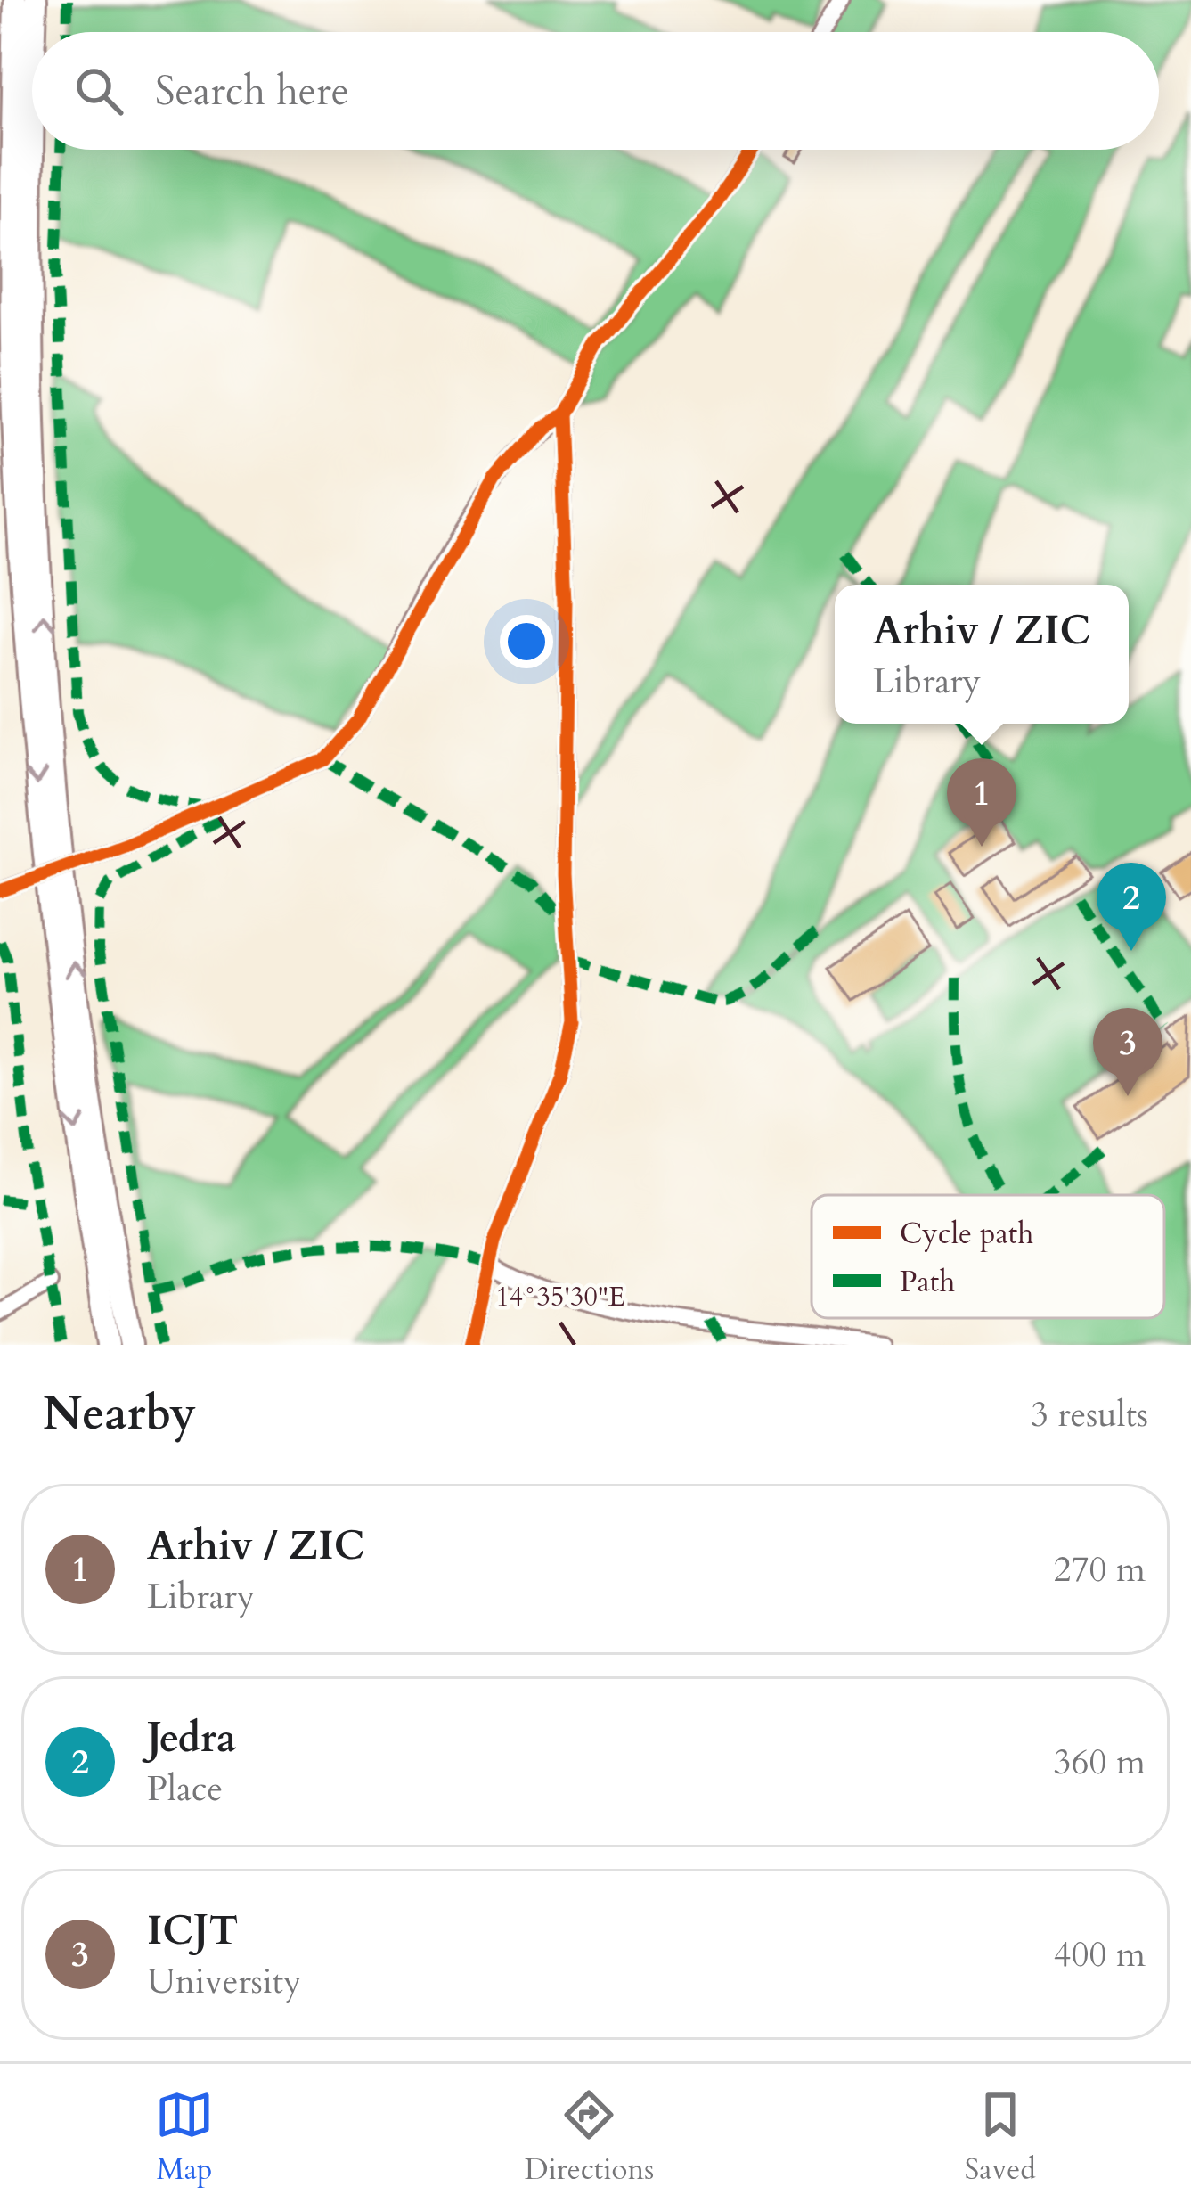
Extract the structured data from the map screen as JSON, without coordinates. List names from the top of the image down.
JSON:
{
  "legend": ["Cycle path", "Path"],
  "page": {
    "search": "Search here",
    "popup": ["Arhiv / ZIC", "Library"],
    "pins": ["1", "2", "3"],
    "heading": ["Nearby", "3 results"],
    "list": [
      {
        "mark": "1",
        "name": "Arhiv / ZIC",
        "note": "Library",
        "value": "270 m"
      },
      {
        "mark": "2",
        "name": "Jedra",
        "note": "Place",
        "value": "360 m"
      },
      {
        "mark": "3",
        "name": "ICJT",
        "note": "University",
        "value": "400 m"
      }
    ],
    "nav": ["Map", "Directions", "Saved"]
  },
  "coordinates": ["14°35'30\"E"]
}
